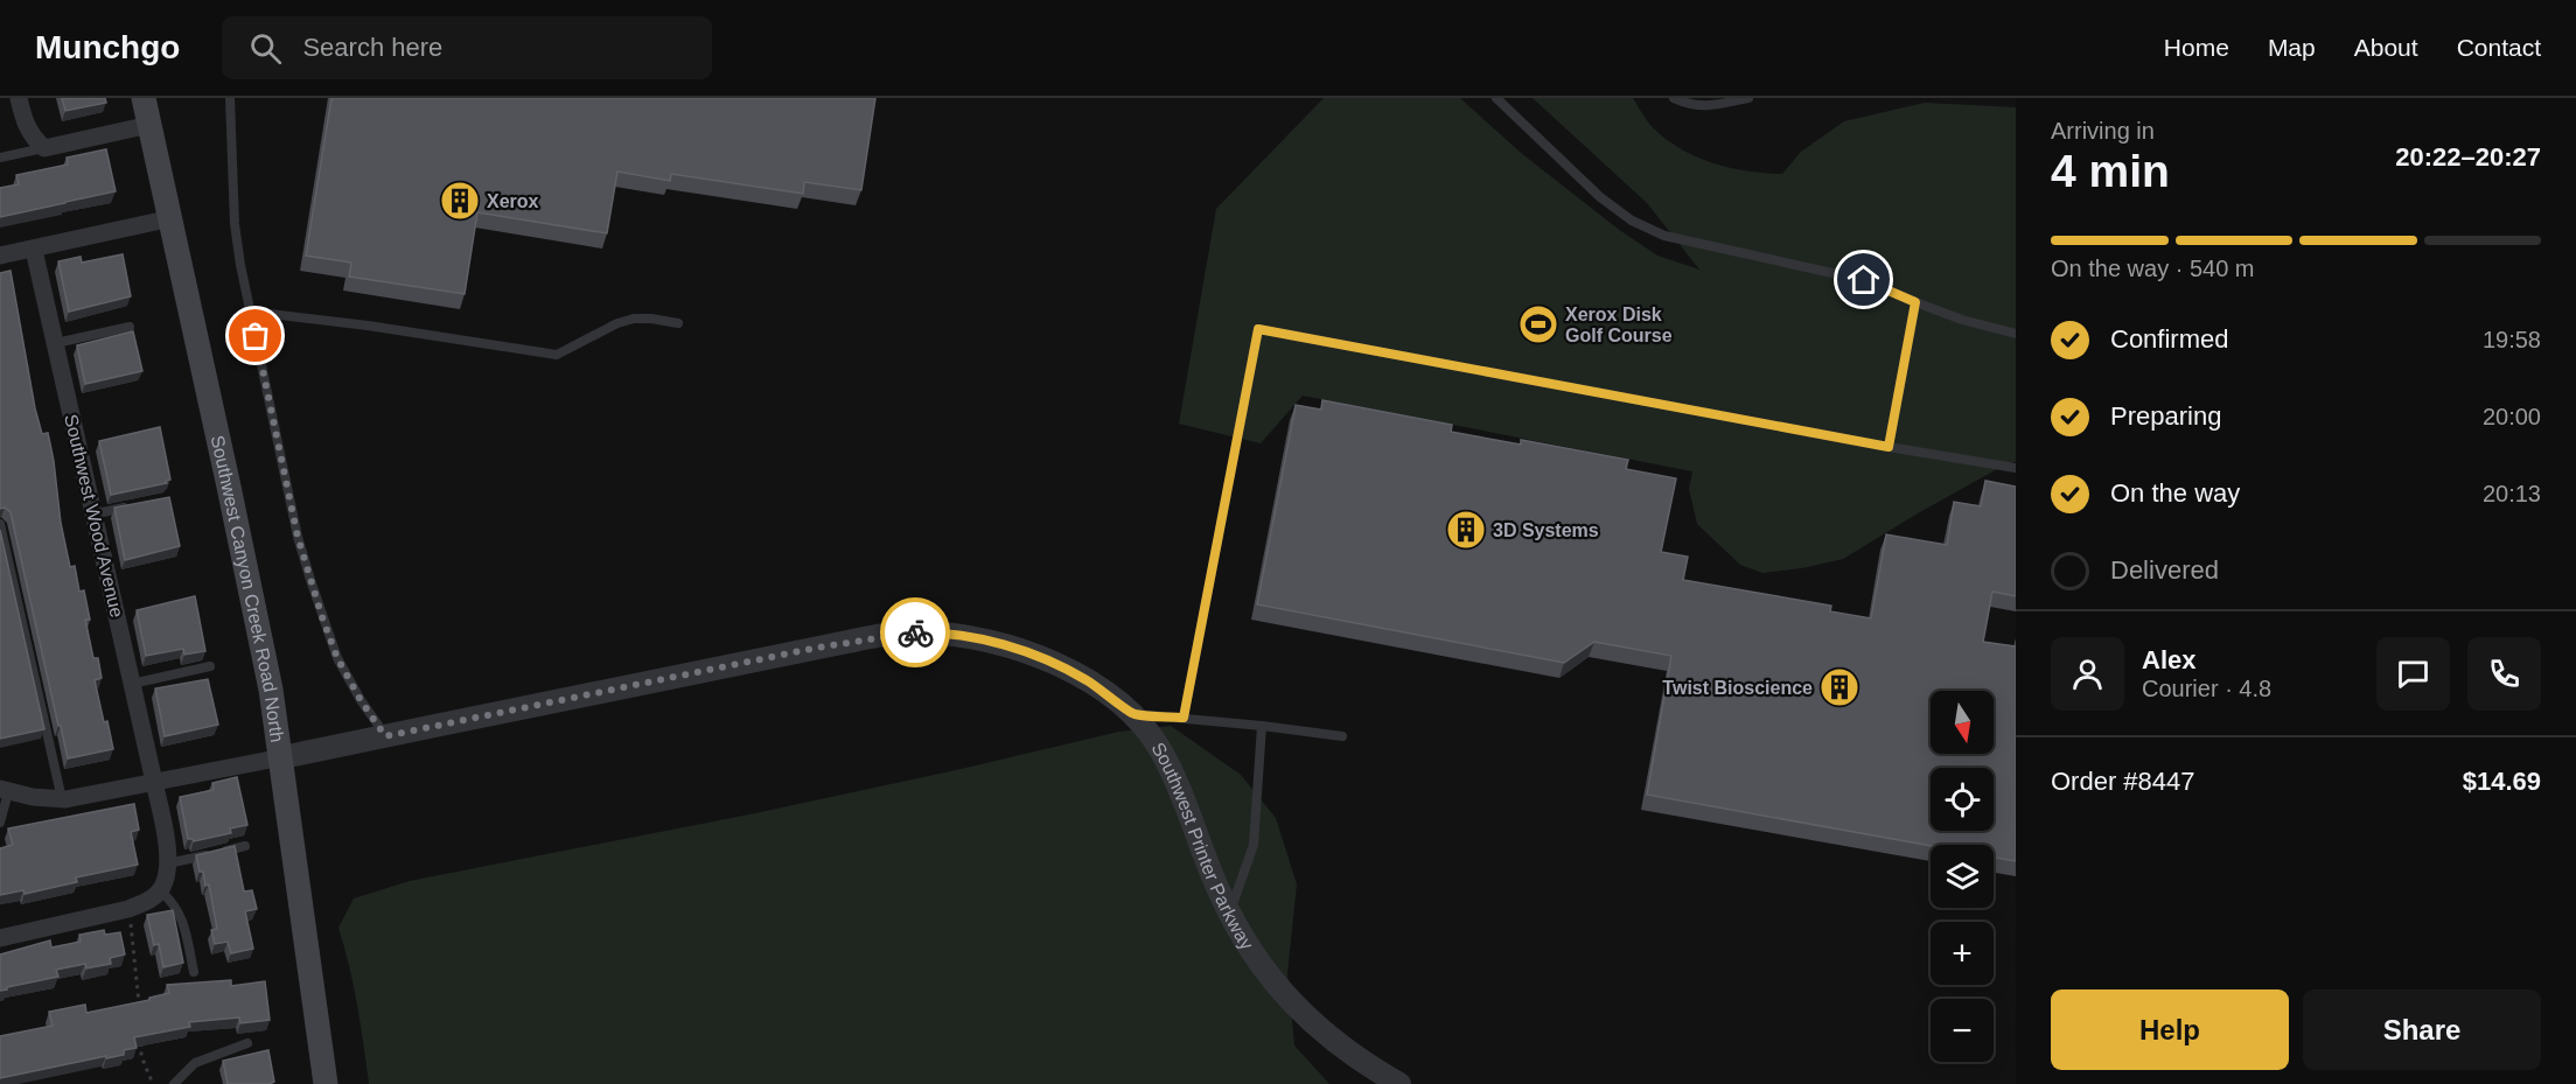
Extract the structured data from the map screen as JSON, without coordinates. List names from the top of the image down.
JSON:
{
  "streets": {
    "main road": ["Southwest Canyon Creek Road North"],
    "street": ["Southwest Wood Avenue", "Southwest Printer Parkway"]
  },
  "crossings": [
    ["Southwest Canyon Creek Road North", "Southwest Printer Parkway"]
  ],
  "places": {
    "building": ["Xerox", "3D Systems", "Twist Bioscience"],
    "sports": ["Xerox Disk Golf Course"]
  },
  "north": "bottom",
  "page": {
    "header": "Munchgo",
    "search": "Search here",
    "nav": [
      "Home",
      "Map",
      "About",
      "Contact"
    ],
    "heading": ["4 min", "Arriving in", "20:22–20:27"],
    "panel": [
      "Alex",
      "Courier · 4.8",
      "Order #8447",
      "$14.69"
    ],
    "bar": "On the way · 540 m",
    "list": [
      ["Confirmed", "19:58"],
      ["Preparing", "20:00"],
      ["On the way", "20:13"],
      "Delivered"
    ],
    "map_buttons": ["+", "−"],
    "buttons": ["Help", "Share"]
  }
}
